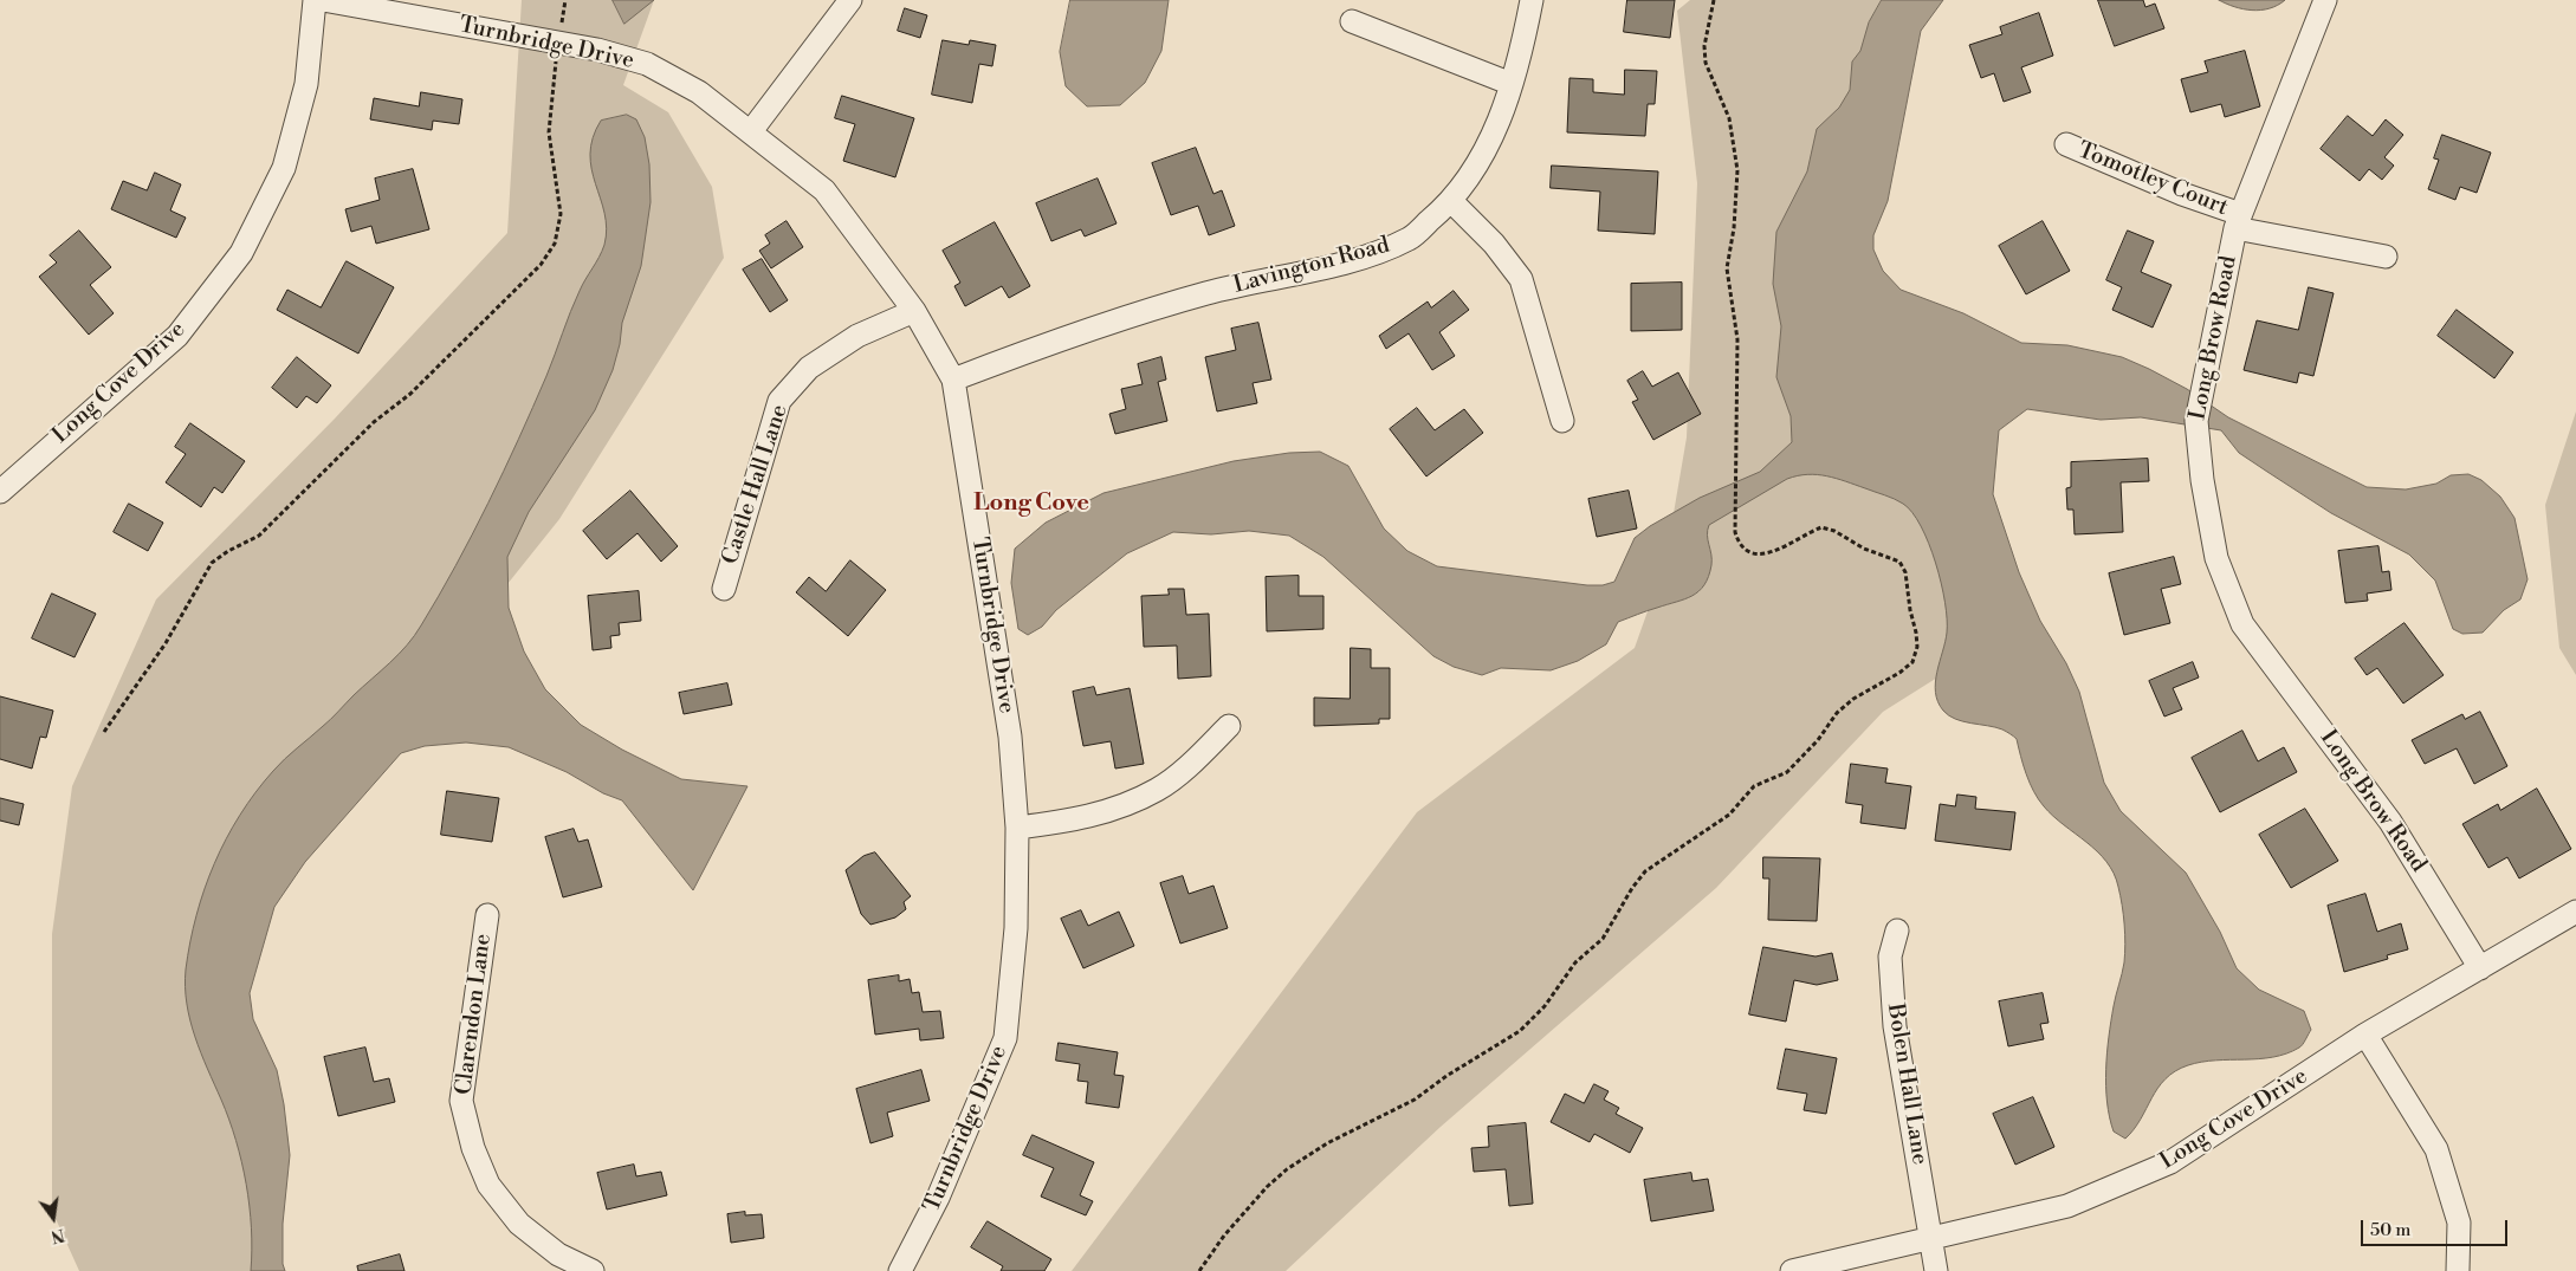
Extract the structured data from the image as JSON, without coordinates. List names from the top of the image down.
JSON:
{
  "streets": {
    "street": [
      "Turnbridge Drive",
      "Tomotley Court",
      "Lavington Road",
      "Long Brow Road",
      "Long Cove Drive",
      "Castle Hall Lane",
      "Clarendon Lane",
      "Bolen Hall Lane"
    ]
  },
  "crossings": [
    ["Turnbridge Drive", "Lavington Road"],
    ["Turnbridge Drive", "Castle Hall Lane"],
    ["Tomotley Court", "Long Brow Road"],
    ["Long Brow Road", "Long Cove Drive"],
    ["Long Cove Drive", "Bolen Hall Lane"]
  ],
  "districts": ["Long Cove"],
  "scale_bar": "50 m",
  "north": "bottom"
}
